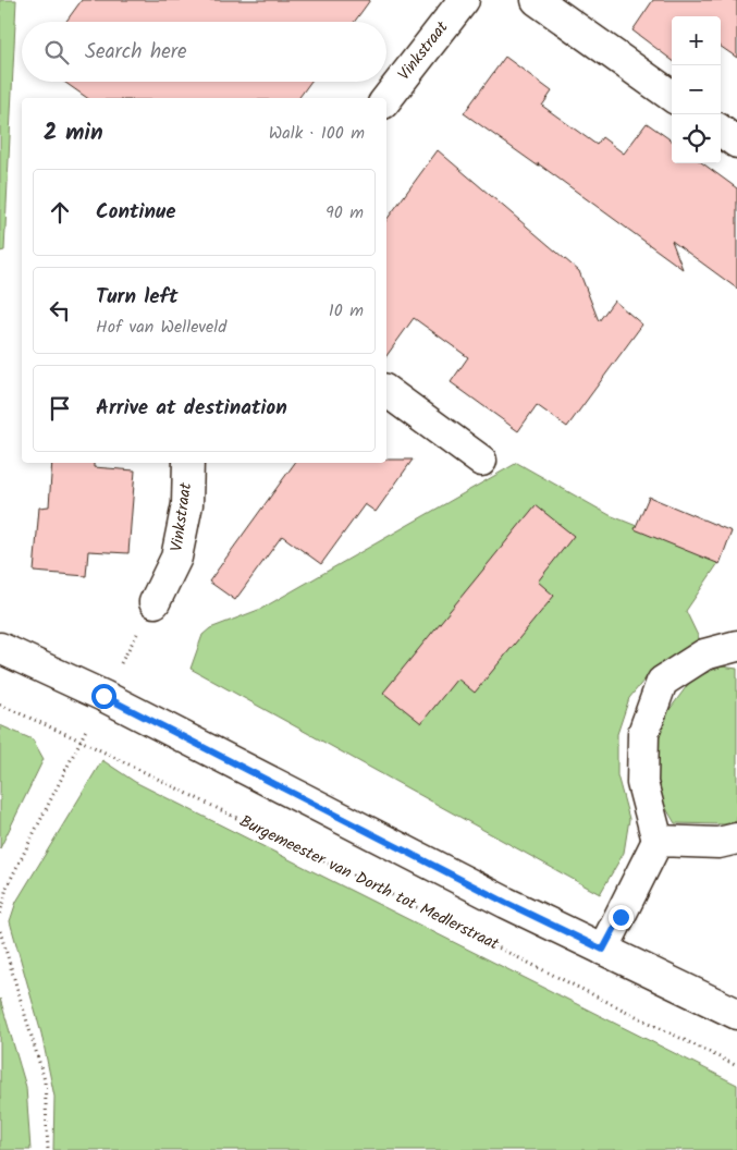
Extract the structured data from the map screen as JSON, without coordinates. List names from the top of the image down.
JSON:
{
  "streets": {
    "street": ["Vinkstraat"],
    "path": ["Burgemeester van Dorth tot Medlerstraat"]
  },
  "page": {
    "map_buttons": ["+", "−"],
    "search": "Search here",
    "heading": ["2 min", "Walk · 100 m"],
    "list": [
      ["Continue", "90 m"],
      ["Turn left", "Hof van Welleveld", "10 m"],
      "Arrive at destination"
    ]
  }
}
